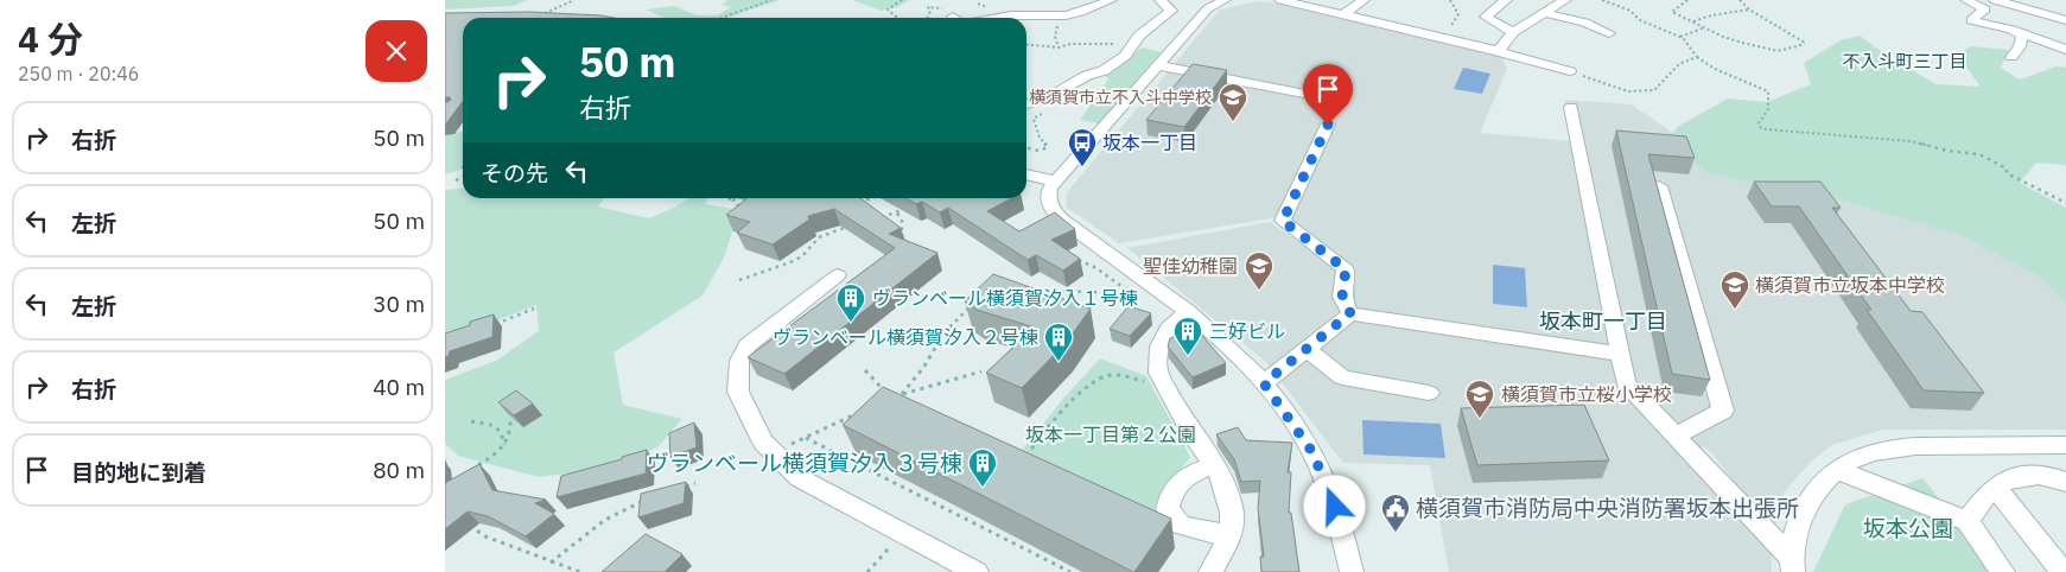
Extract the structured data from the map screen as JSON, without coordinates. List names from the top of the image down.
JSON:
{
  "districts": ["不入斗町三丁目", "坂本町一丁目"],
  "parks": ["坂本一丁目第２公園", "坂本公園"],
  "places": {
    "school or university": [
      "横須賀市立不入斗中学校",
      "聖佳幼稚園",
      "横須賀市立坂本中学校",
      "横須賀市立桜小学校"
    ],
    "bus stop": ["坂本一丁目"],
    "building": [
      "ヴランベール横須賀汐入１号棟",
      "三好ビル",
      "ヴランベール横須賀汐入２号棟",
      "ヴランベール横須賀汐入３号棟"
    ],
    "public building": ["横須賀市消防局中央消防署坂本出張所"]
  },
  "page": {
    "heading": ["4 分", "250 m · 20:46"],
    "turn": ["50 m", "右折"],
    "list": [
      {
        "name": "右折",
        "value": "50 m"
      },
      {
        "name": "左折",
        "value": "50 m"
      },
      {
        "name": "左折",
        "value": "30 m"
      },
      {
        "name": "右折",
        "value": "40 m"
      },
      {
        "name": "目的地に到着",
        "value": "80 m"
      }
    ],
    "then": "その先"
  }
}
